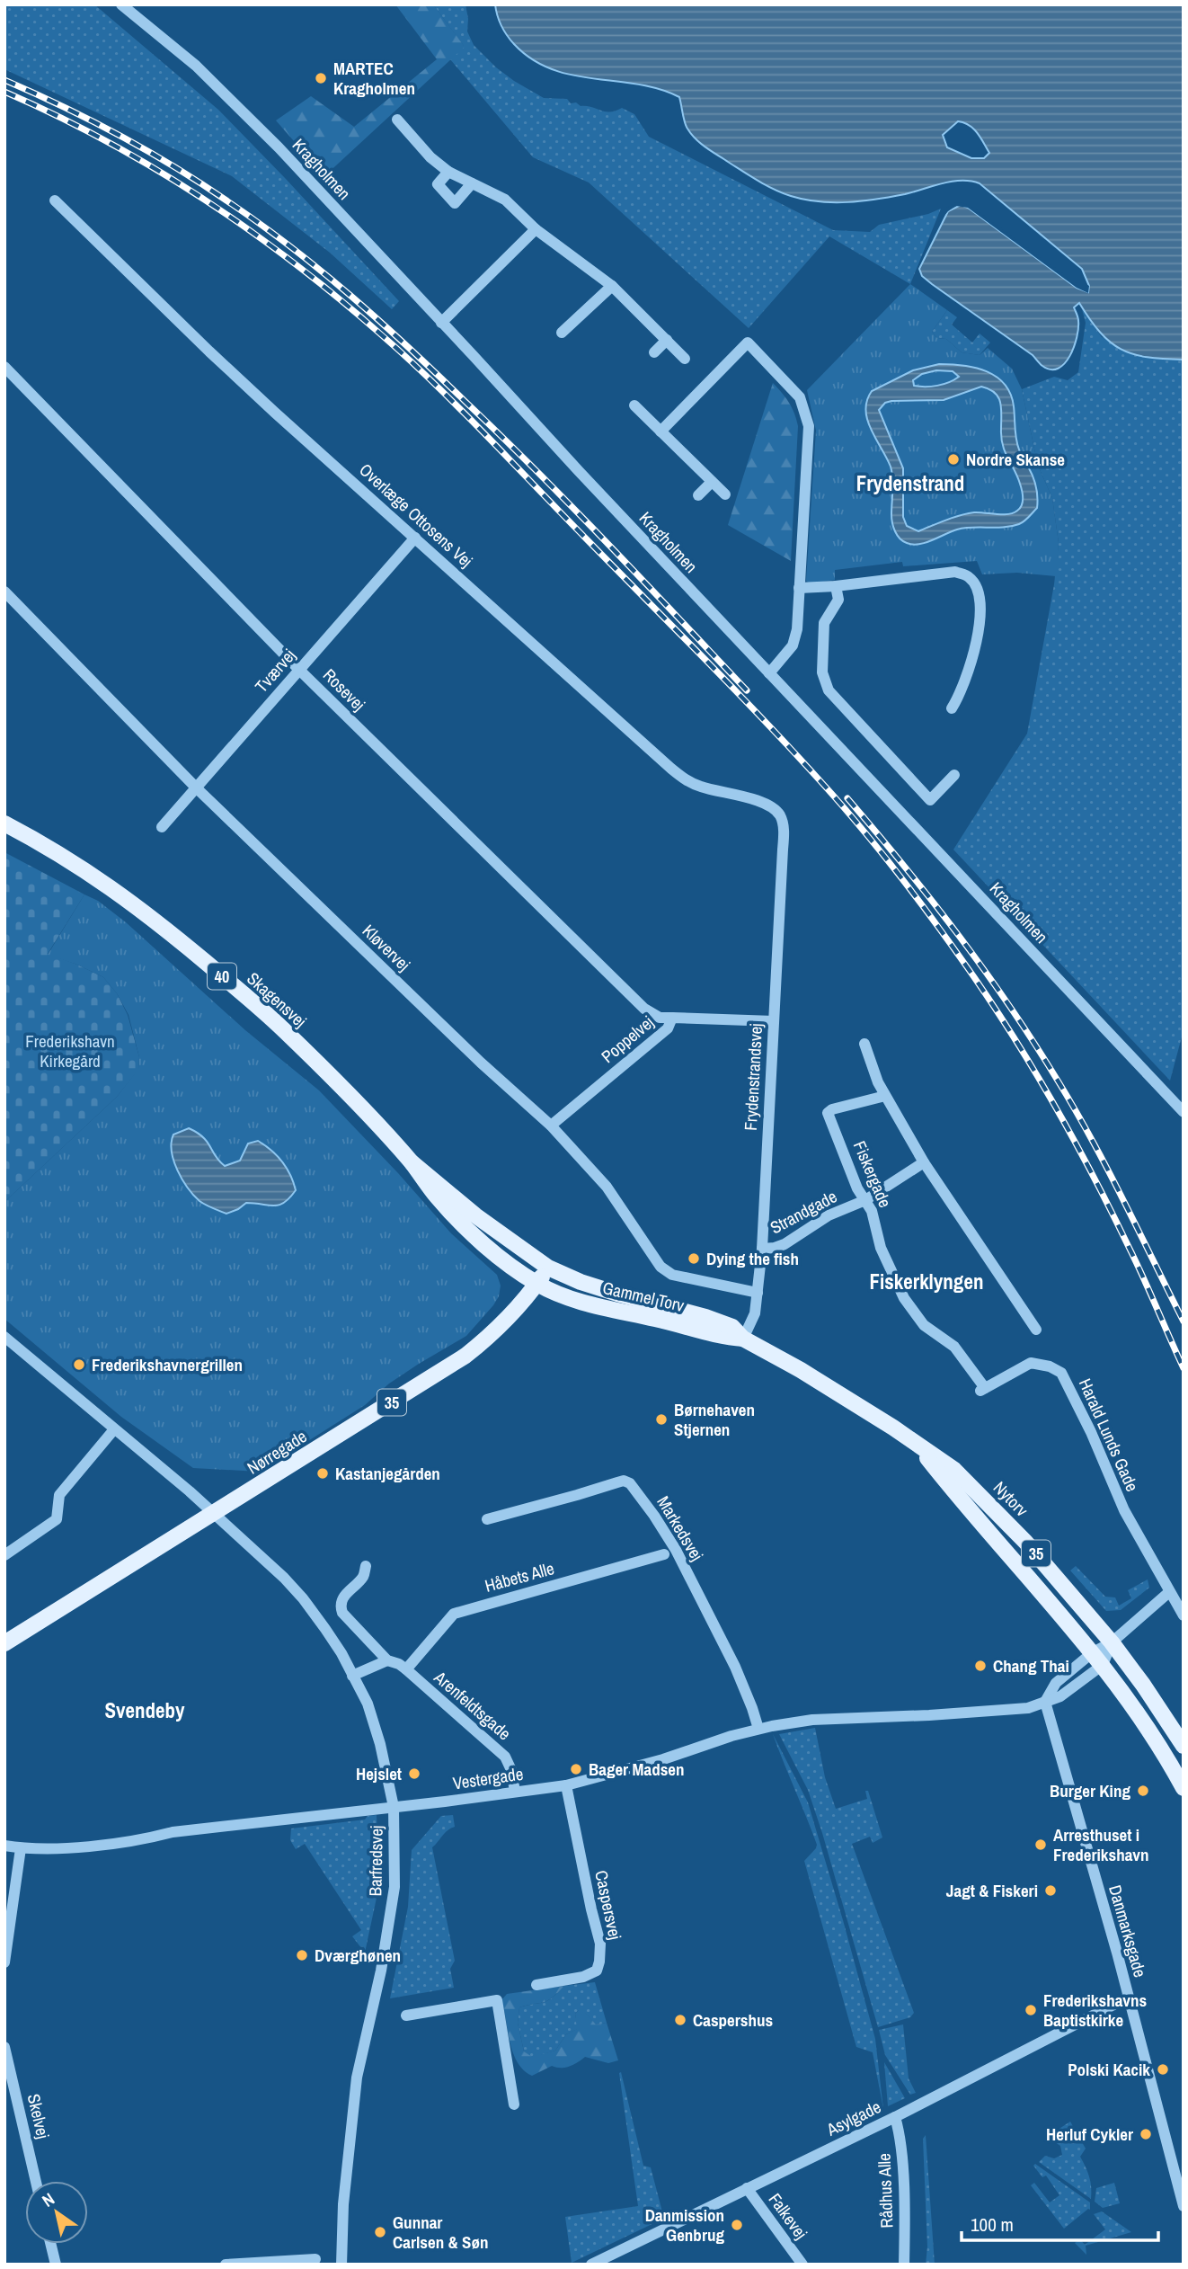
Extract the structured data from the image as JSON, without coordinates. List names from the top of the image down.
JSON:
{
  "streets": {
    "main road": [
      "40",
      "Skagensvej",
      "Gammel Torv",
      "35",
      "Nørregade",
      "Nytorv"
    ],
    "street": [
      "Kragholmen",
      "Overlæge Ottosens Vej",
      "Tværvej",
      "Rosevej",
      "Kløvervej",
      "Poppelvej",
      "Frydenstrandsvej",
      "Fiskergade",
      "Strandgade",
      "Harald Lunds Gade",
      "Markedsvej",
      "Håbets Alle",
      "Arenfeldtsgade",
      "Vestergade",
      "Barfredsvej",
      "Caspersvej",
      "Danmarksgade",
      "Skelvej",
      "Asylgade",
      "Rådhus Alle",
      "Falkevej"
    ]
  },
  "crossings": [
    ["Overlæge Ottosens Vej", "Tværvej"],
    ["Overlæge Ottosens Vej", "Frydenstrandsvej"],
    ["Tværvej", "Rosevej"],
    ["Tværvej", "Kløvervej"],
    ["Rosevej", "Poppelvej"],
    ["Kløvervej", "Poppelvej"],
    ["Kløvervej", "Frydenstrandsvej"],
    ["Skagensvej", "Gammel Torv"],
    ["Skagensvej", "Nørregade"],
    ["Poppelvej", "Frydenstrandsvej"],
    ["Frydenstrandsvej", "Strandgade"],
    ["Frydenstrandsvej", "Gammel Torv"],
    ["Fiskergade", "Strandgade"],
    ["Fiskergade", "Harald Lunds Gade"],
    ["Gammel Torv", "35"],
    ["Gammel Torv", "Nørregade"],
    ["Gammel Torv", "Nytorv"],
    ["35", "Nytorv"],
    ["Nørregade", "Barfredsvej"],
    ["Markedsvej", "Vestergade"],
    ["Håbets Alle", "Arenfeldtsgade"],
    ["Arenfeldtsgade", "Vestergade"],
    ["Vestergade", "Barfredsvej"],
    ["Vestergade", "Caspersvej"],
    ["Vestergade", "Danmarksgade"],
    ["Danmarksgade", "Asylgade"],
    ["Asylgade", "Rådhus Alle"],
    ["Asylgade", "Falkevej"]
  ],
  "districts": ["Frydenstrand", "Fiskerklyngen", "Svendeby"],
  "parks": ["Frederikshavn Kirkegård"],
  "places": [
    "MARTEC Kragholmen",
    "Nordre Skanse",
    "Dying the fish",
    "Frederikshavnergrillen",
    "Børnehaven Stjernen",
    "Kastanjegården",
    "Chang Thai",
    "Bager Madsen",
    "Hejslet",
    "Burger King",
    "Arresthuset i Frederikshavn",
    "Jagt & Fiskeri",
    "Dværghønen",
    "Frederikshavns Baptistkirke",
    "Caspershus",
    "Polski Kacik",
    "Herluf Cykler",
    "Danmission Genbrug",
    "Gunnar Carlsen & Søn"
  ],
  "scale_bar": "100 m",
  "north": "top left"
}
